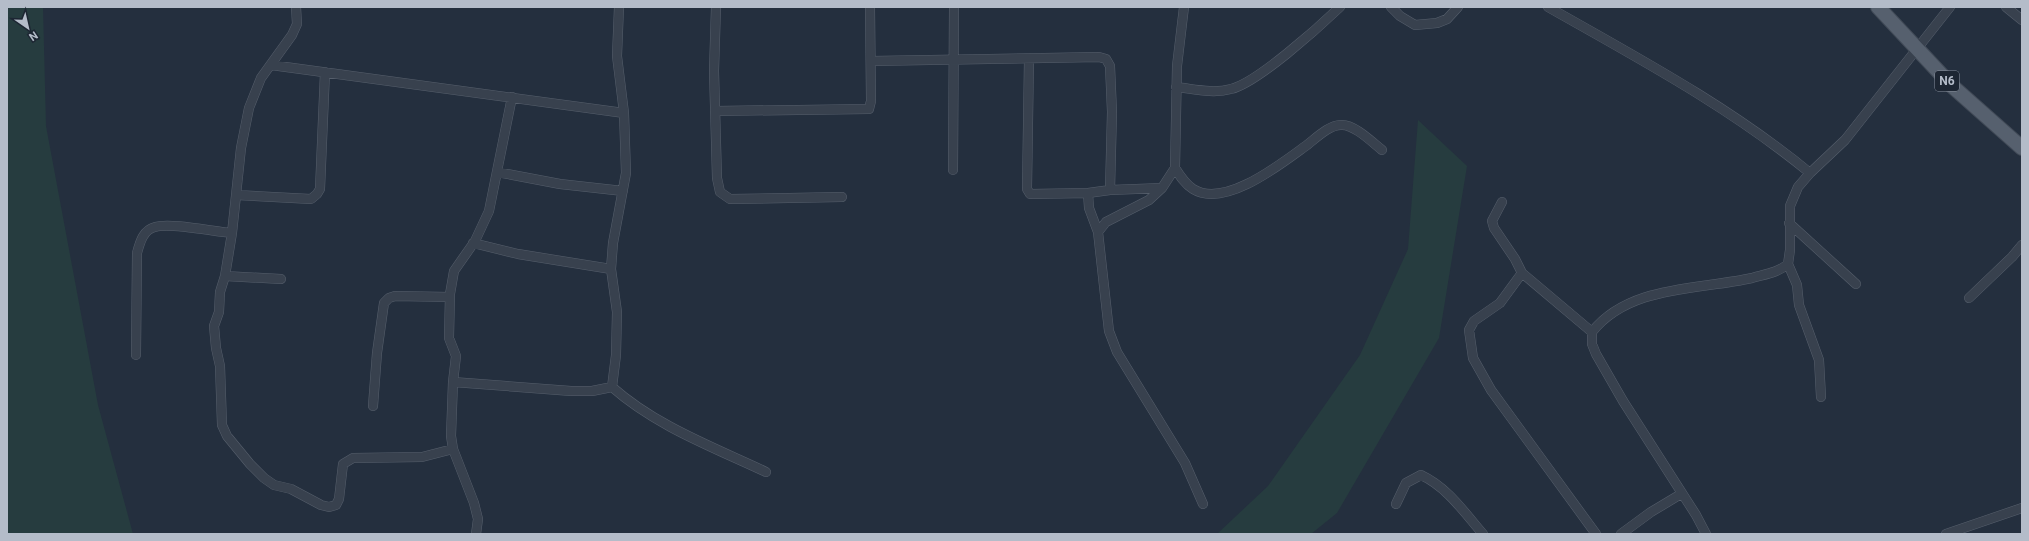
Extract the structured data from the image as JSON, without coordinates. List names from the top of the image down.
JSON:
{
  "streets": {
    "main road": ["N6"]
  },
  "north": "bottom right"
}
